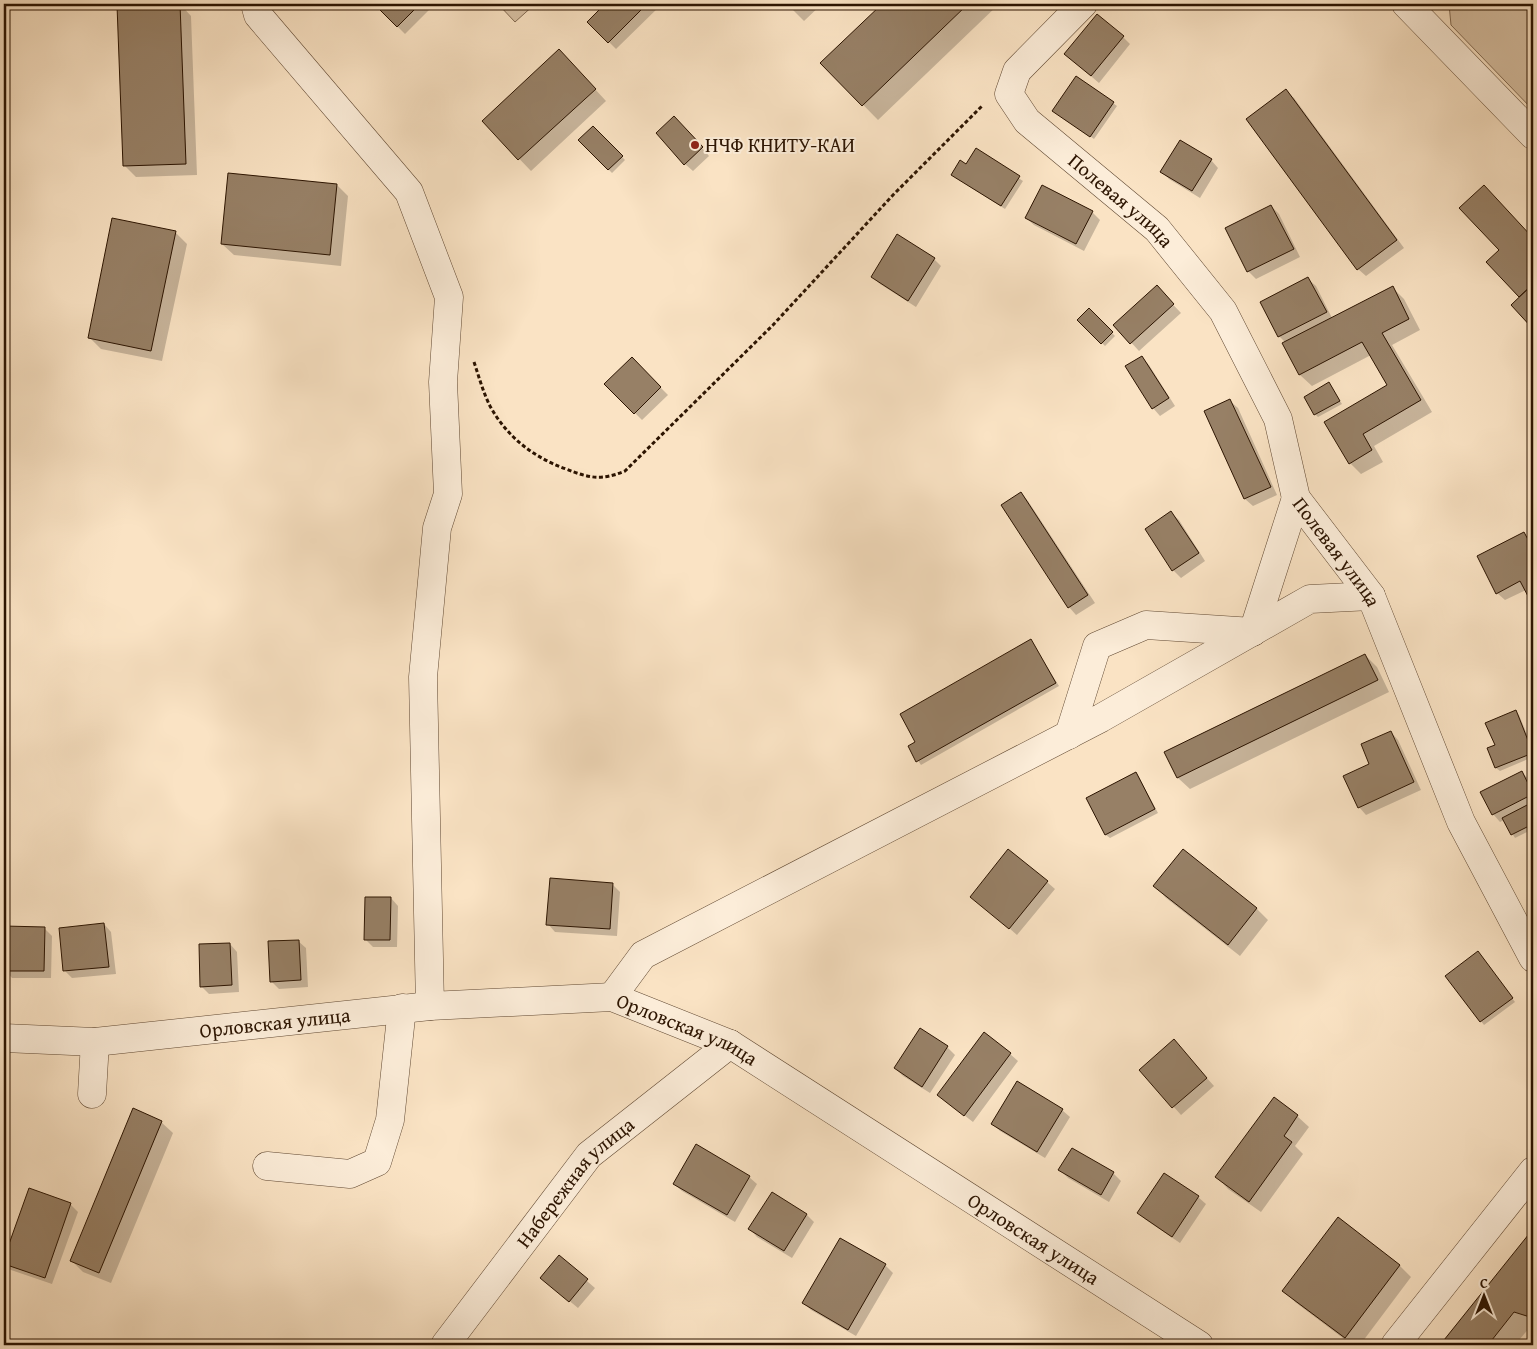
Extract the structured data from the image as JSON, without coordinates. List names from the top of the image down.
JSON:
{
  "streets": {
    "street": ["Полевая улица", "Орловская улица", "Набережная улица"]
  },
  "crossings": [
    ["Орловская улица", "Набережная улица"]
  ],
  "places": ["НЧФ КНИТУ-КАИ"],
  "north": "top"
}
